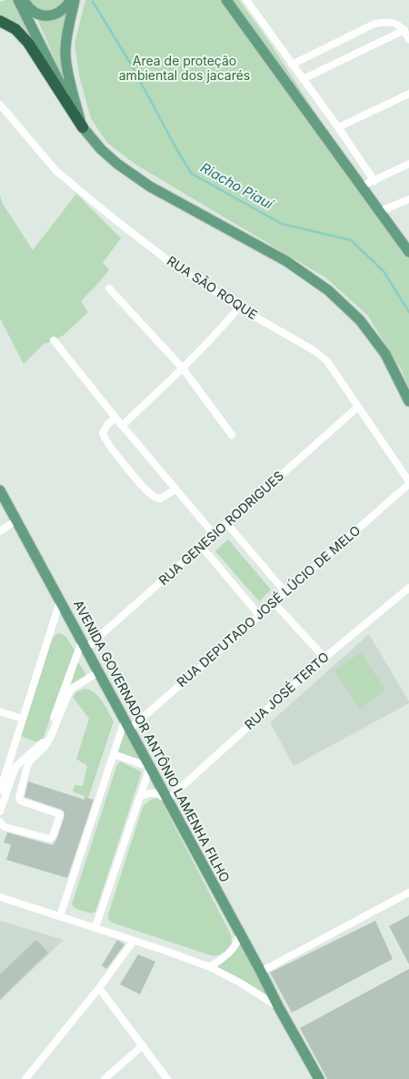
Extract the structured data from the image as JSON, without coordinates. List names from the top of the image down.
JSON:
{
  "streets": {
    "main road": ["AVENIDA GOVERNADOR ANTÔNIO LAMENHA FILHO"],
    "street": [
      "RUA SÃO ROQUE",
      "RUA GENESIO RODRIGUES",
      "RUA DEPUTADO JOSÉ LÚCIO DE MELO",
      "RUA JOSÉ TERTO"
    ]
  },
  "crossings": [
    ["RUA SÃO ROQUE", "RUA GENESIO RODRIGUES"],
    ["RUA SÃO ROQUE", "RUA DEPUTADO JOSÉ LÚCIO DE MELO"],
    ["RUA GENESIO RODRIGUES", "AVENIDA GOVERNADOR ANTÔNIO LAMENHA FILHO"],
    ["RUA DEPUTADO JOSÉ LÚCIO DE MELO", "AVENIDA GOVERNADOR ANTÔNIO LAMENHA FILHO"],
    ["RUA JOSÉ TERTO", "AVENIDA GOVERNADOR ANTÔNIO LAMENHA FILHO"]
  ],
  "water": ["Riacho Piauí"],
  "parks": ["Area de proteção ambiental dos jacarés"]
}
